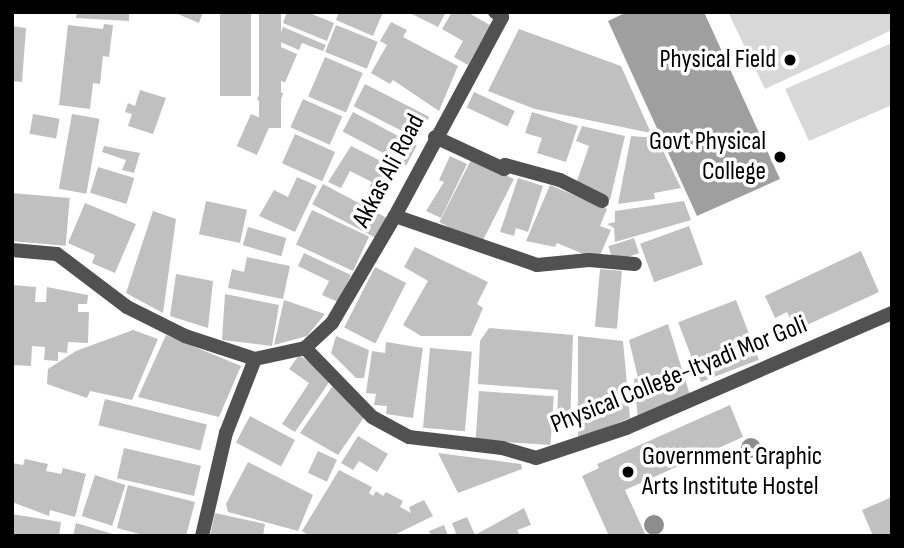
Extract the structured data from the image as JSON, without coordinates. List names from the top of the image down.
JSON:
{
  "streets": {
    "street": ["Akkas Ali Road", "Physical College-Ityadi Mor Goli"]
  },
  "crossings": [
    ["Akkas Ali Road", "Physical College-Ityadi Mor Goli"]
  ],
  "places": ["Physical Field", "Govt Physical College", "Government Graphic Arts Institute Hostel"]
}
